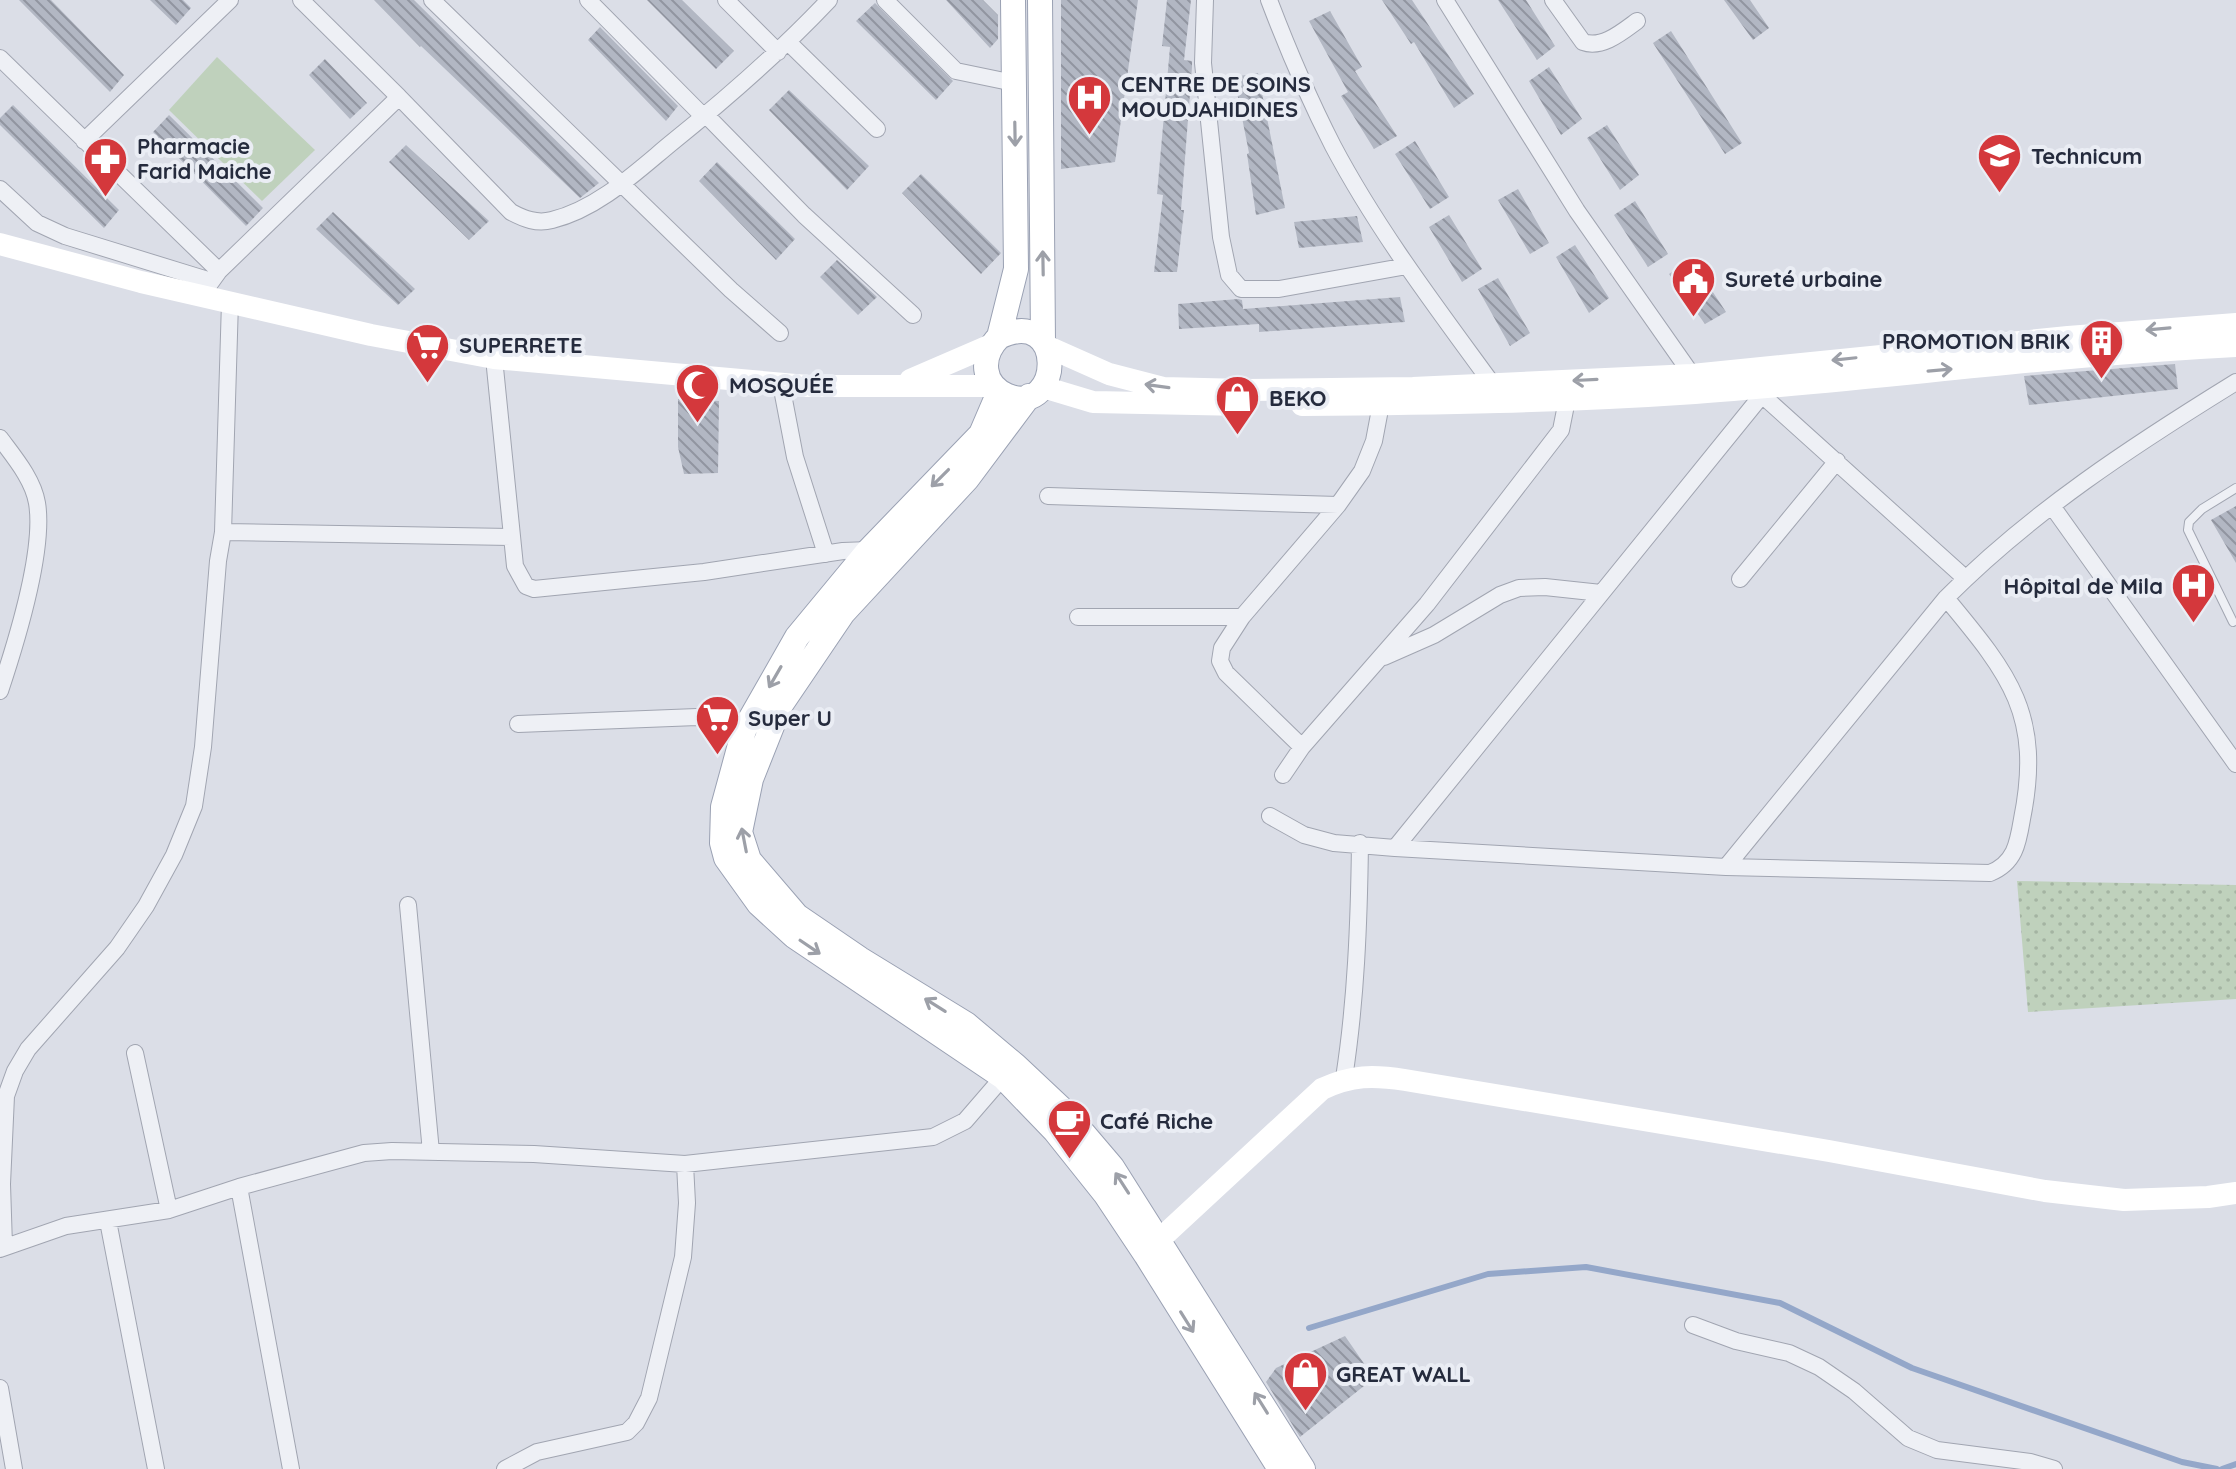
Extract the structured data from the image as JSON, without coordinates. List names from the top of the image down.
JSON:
{
  "places": {
    "hospital": ["CENTRE DE SOINS MOUDJAHIDINES", "Hôpital de Mila"],
    "school or university": ["Technicum"],
    "pharmacy": ["Pharmacie Farid Maiche"],
    "public building": ["Sureté urbaine"],
    "building": ["PROMOTION BRIK"],
    "supermarket": ["SUPERRETE", "Super U"],
    "mosque": ["MOSQUÉE"],
    "shop": ["BEKO", "GREAT WALL"],
    "cafe": ["Café Riche"]
  }
}
